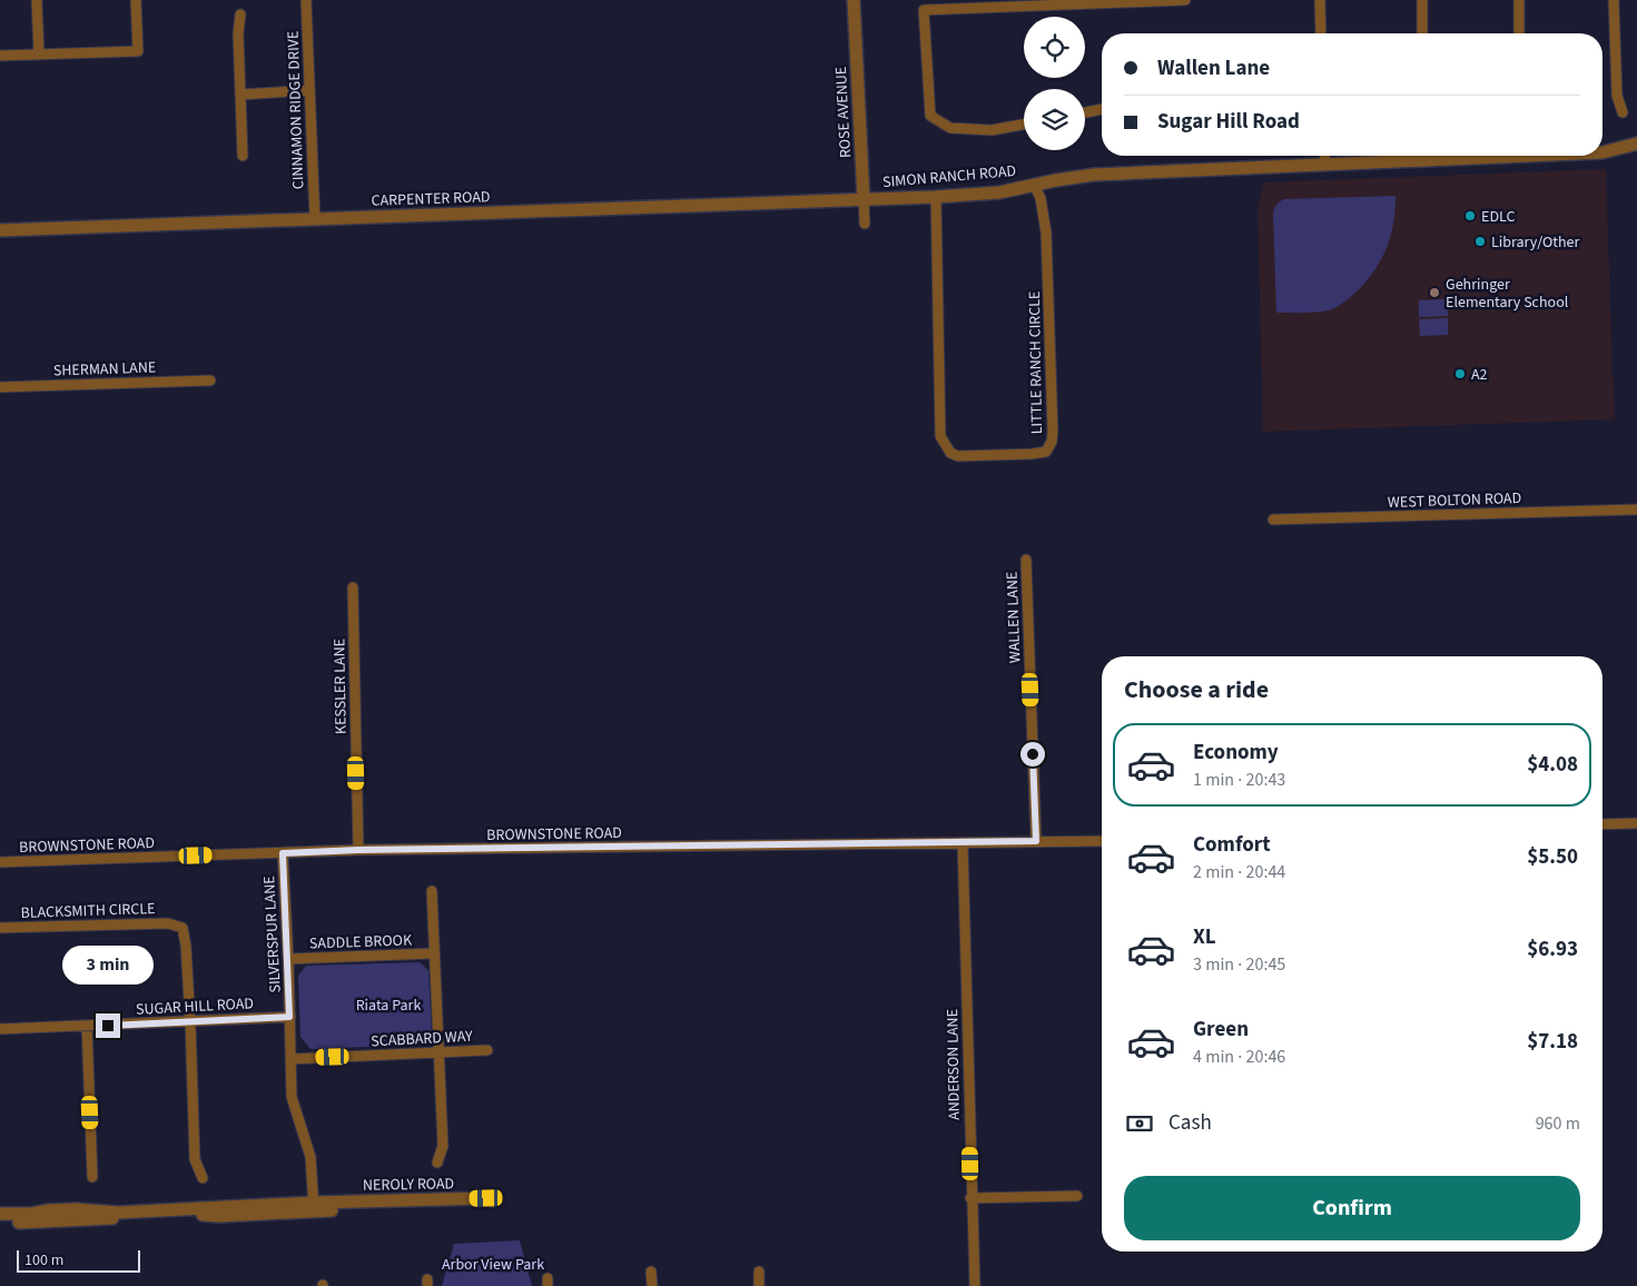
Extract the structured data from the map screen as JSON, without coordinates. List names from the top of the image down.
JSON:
{
  "streets": {
    "street": [
      "CINNAMON RIDGE DRIVE",
      "ROSE AVENUE",
      "SIMON RANCH ROAD",
      "CARPENTER ROAD",
      "LITTLE RANCH CIRCLE",
      "SHERMAN LANE",
      "WEST BOLTON ROAD",
      "WALLEN LANE",
      "KESSLER LANE",
      "BROWNSTONE ROAD",
      "BLACKSMITH CIRCLE",
      "SILVERSPUR LANE",
      "SADDLE BROOK",
      "SUGAR HILL ROAD",
      "SCABBARD WAY",
      "ANDERSON LANE",
      "NEROLY ROAD"
    ]
  },
  "crossings": [
    ["CINNAMON RIDGE DRIVE", "CARPENTER ROAD"],
    ["ROSE AVENUE", "SIMON RANCH ROAD"],
    ["ROSE AVENUE", "CARPENTER ROAD"],
    ["SIMON RANCH ROAD", "CARPENTER ROAD"],
    ["SIMON RANCH ROAD", "LITTLE RANCH CIRCLE"],
    ["WALLEN LANE", "BROWNSTONE ROAD"],
    ["KESSLER LANE", "BROWNSTONE ROAD"],
    ["BROWNSTONE ROAD", "SILVERSPUR LANE"],
    ["BROWNSTONE ROAD", "ANDERSON LANE"],
    ["BLACKSMITH CIRCLE", "SUGAR HILL ROAD"],
    ["SILVERSPUR LANE", "SADDLE BROOK"],
    ["SILVERSPUR LANE", "SUGAR HILL ROAD"],
    ["SILVERSPUR LANE", "SCABBARD WAY"],
    ["SILVERSPUR LANE", "NEROLY ROAD"]
  ],
  "parks": ["Riata Park", "Arbor View Park"],
  "places": [
    "EDLC",
    "Library/Other",
    "Gehringer Elementary School",
    "A2"
  ],
  "scale_bar": "100 m",
  "page": {
    "banner": ["Wallen Lane", "Sugar Hill Road"],
    "heading": "Choose a ride",
    "list": [
      {
        "name": "Economy",
        "note": "1 min · 20:43",
        "value": "$4.08"
      },
      {
        "name": "Comfort",
        "note": "2 min · 20:44",
        "value": "$5.50"
      },
      {
        "name": "XL",
        "note": "3 min · 20:45",
        "value": "$6.93"
      },
      {
        "name": "Green",
        "note": "4 min · 20:46",
        "value": "$7.18"
      }
    ],
    "bubble": "3 min",
    "pay": ["Cash", "960 m"],
    "buttons": "Confirm",
    "scale": "100 m"
  }
}
